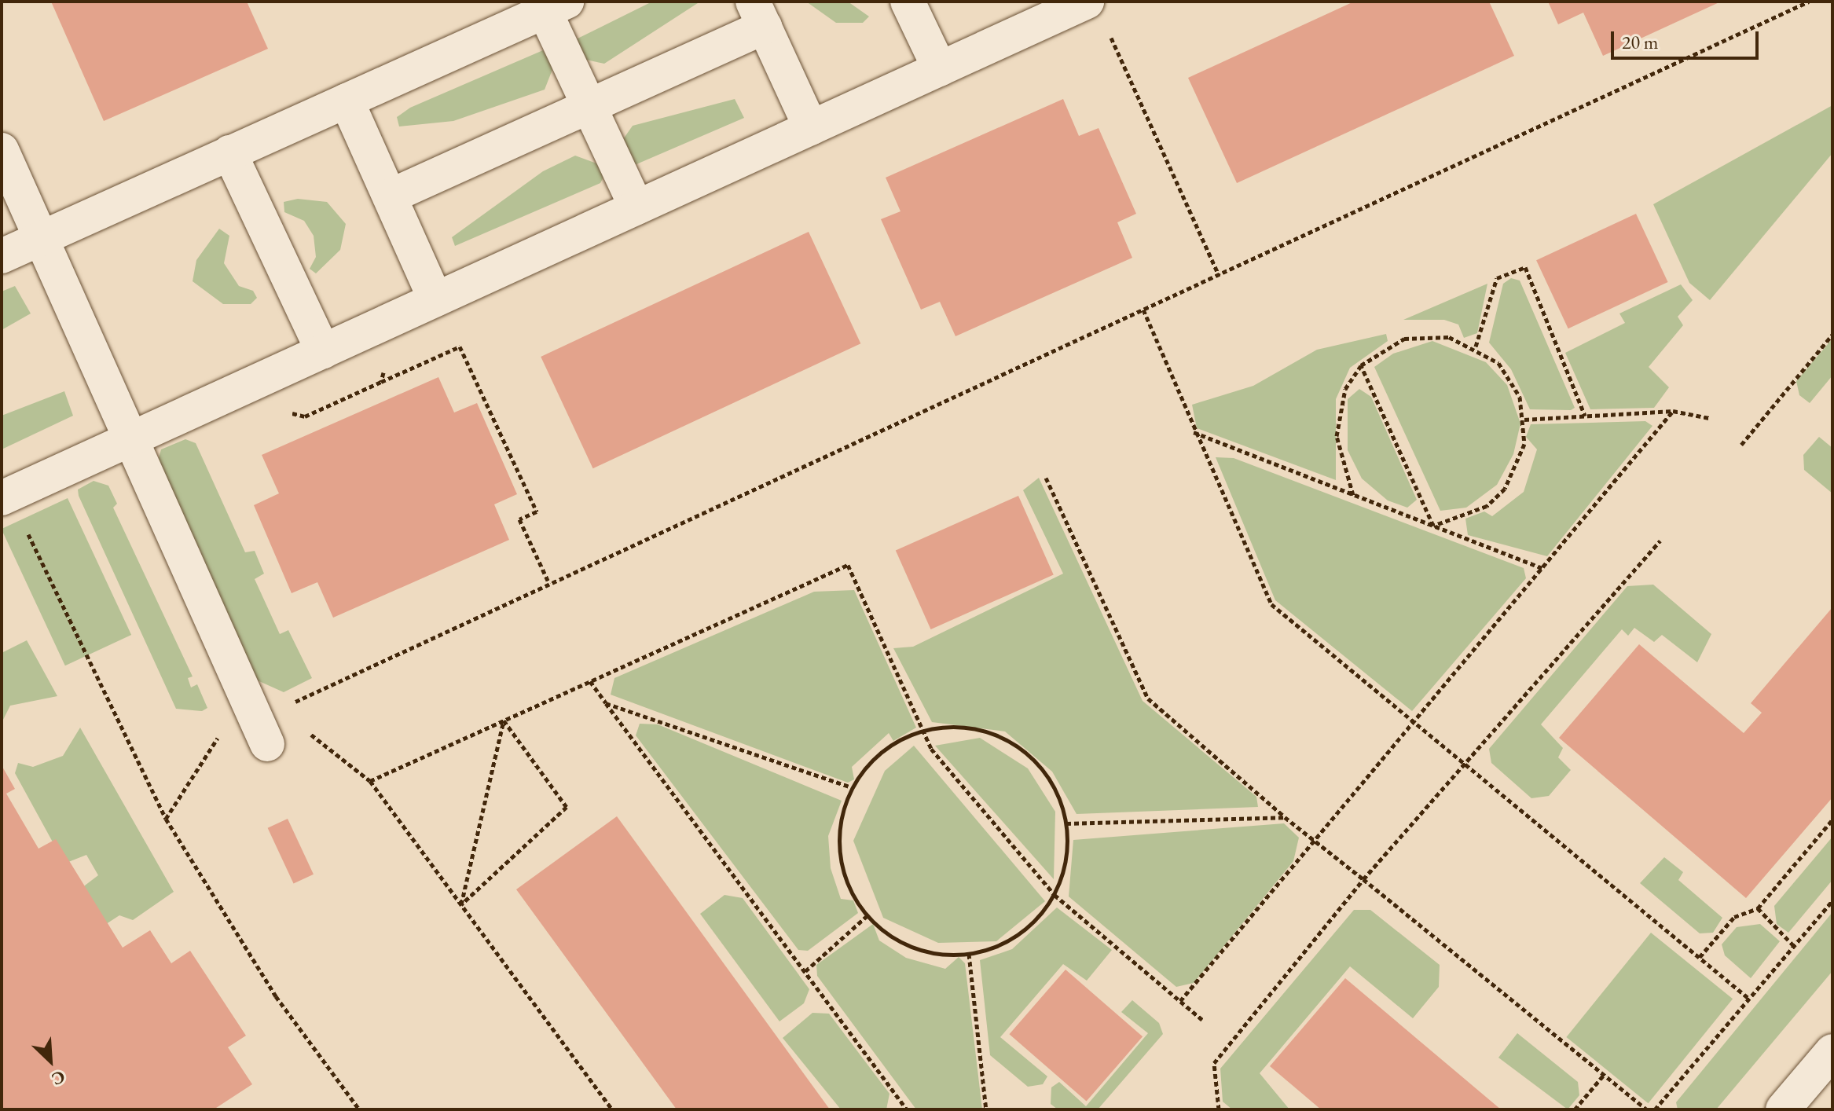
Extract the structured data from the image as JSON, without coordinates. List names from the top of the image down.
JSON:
{
  "scale_bar": "20 m",
  "north": "bottom right"
}
